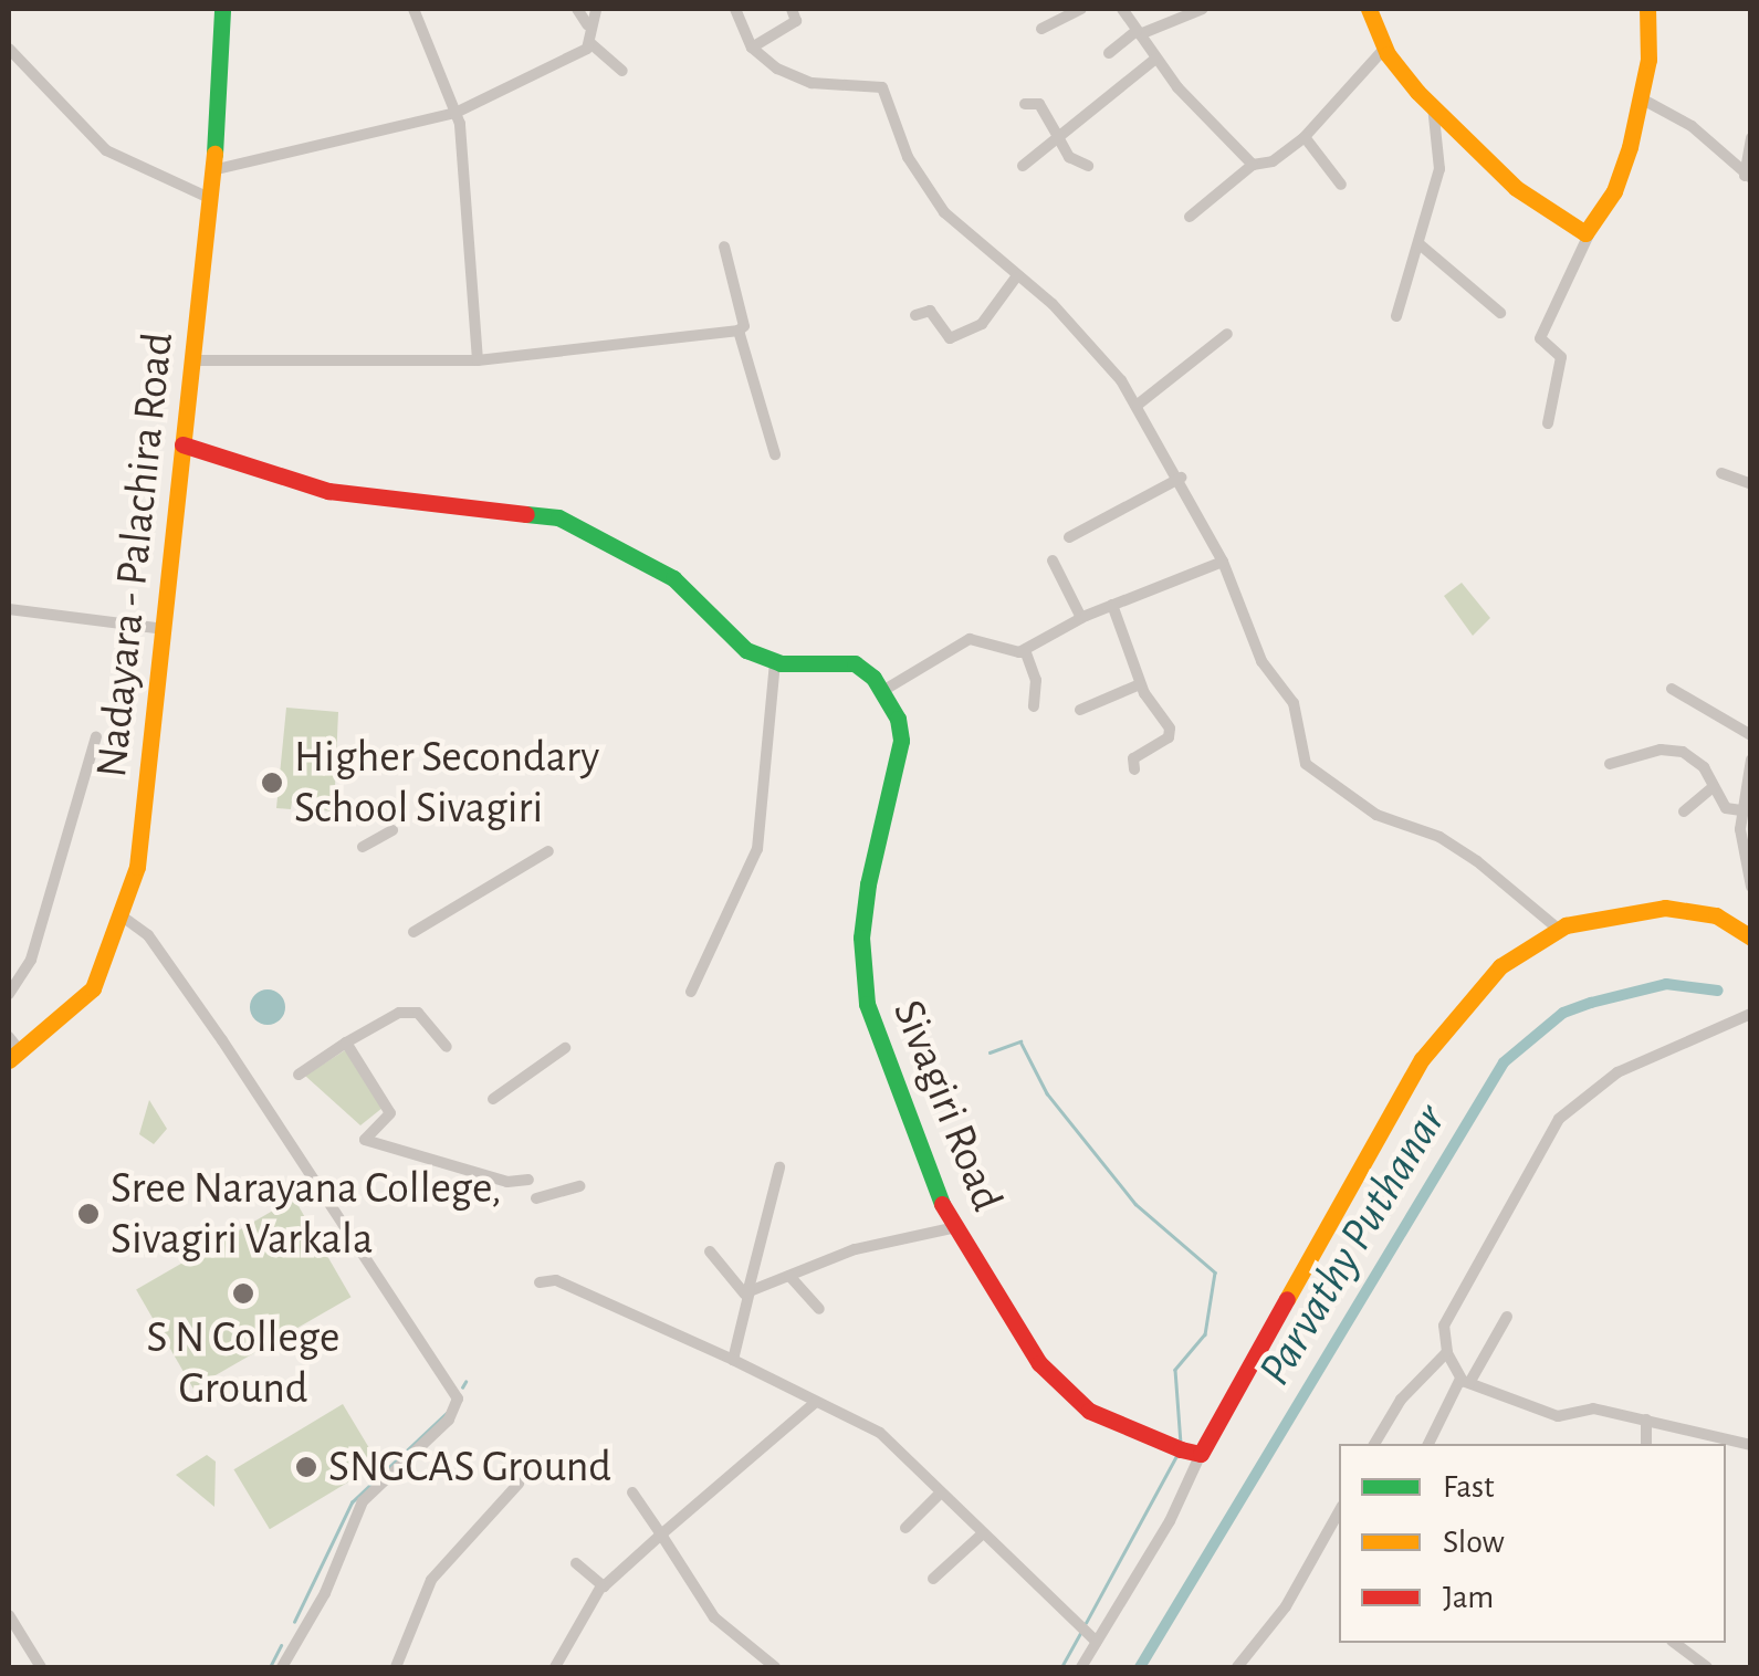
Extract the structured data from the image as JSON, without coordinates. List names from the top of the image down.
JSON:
{
  "streets": {
    "main road": ["Nadayara - Palachira Road", "Sivagiri Road"]
  },
  "water": ["Parvathy Puthanar"],
  "places": [
    "Higher Secondary School Sivagiri",
    "Sree Narayana College, Sivagiri Varkala",
    "S N College Ground",
    "SNGCAS Ground"
  ],
  "legend": ["Fast", "Slow", "Jam"]
}
